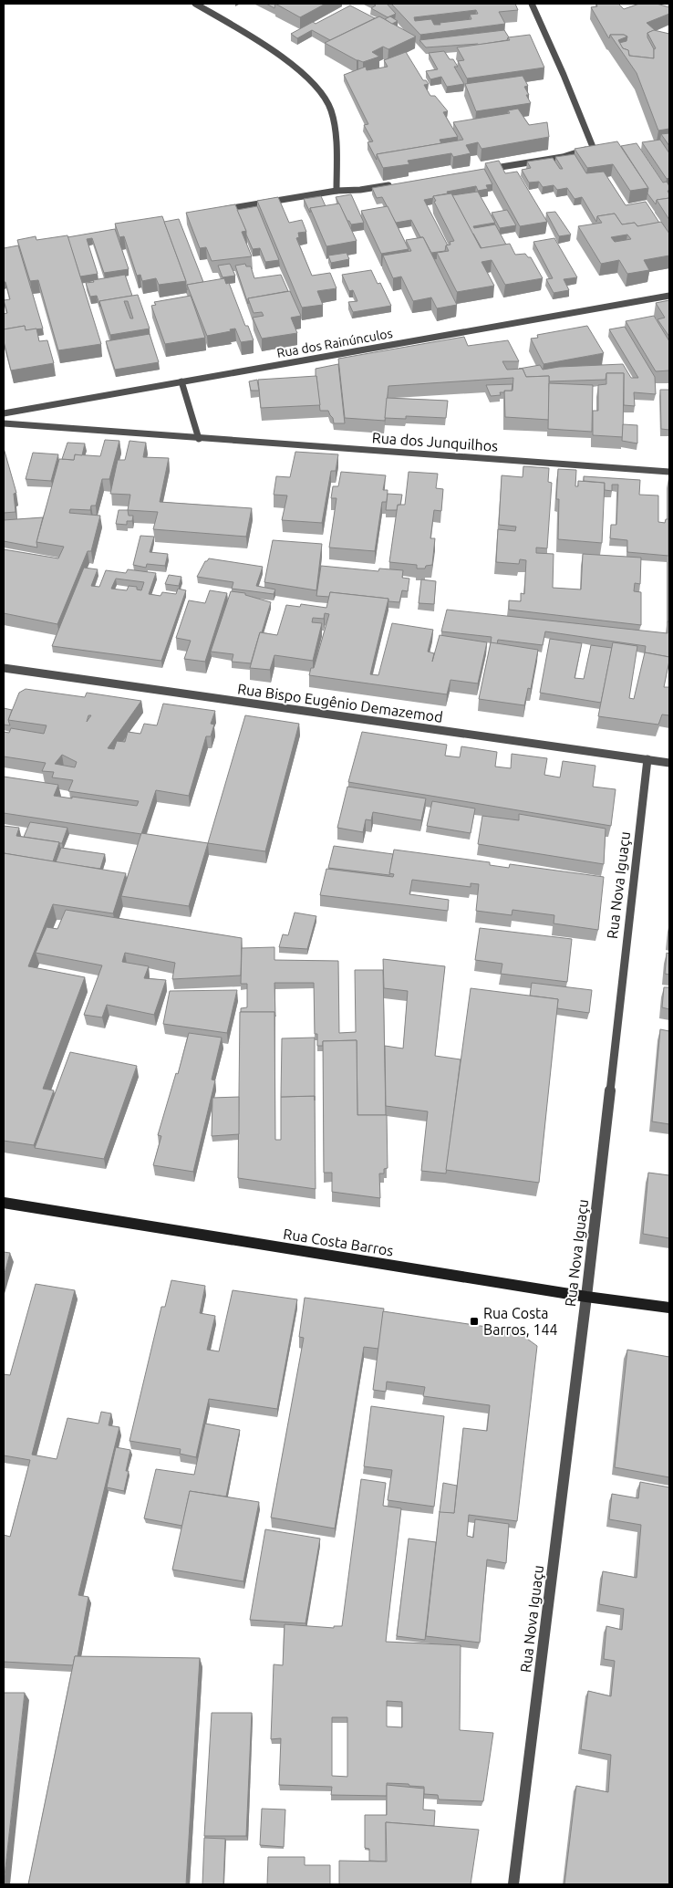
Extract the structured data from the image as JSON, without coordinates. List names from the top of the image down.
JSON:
{
  "streets": {
    "main road": ["Rua Costa Barros"],
    "street": [
      "Rua dos Rainúnculos",
      "Rua dos Junquilhos",
      "Rua Bispo Eugênio Demazemod",
      "Rua Nova Iguaçu"
    ]
  },
  "crossings": [
    ["Rua Bispo Eugênio Demazemod", "Rua Nova Iguaçu"],
    ["Rua Nova Iguaçu", "Rua Costa Barros"]
  ],
  "places": {
    "transit": ["Rua Costa Barros, 144"]
  }
}
